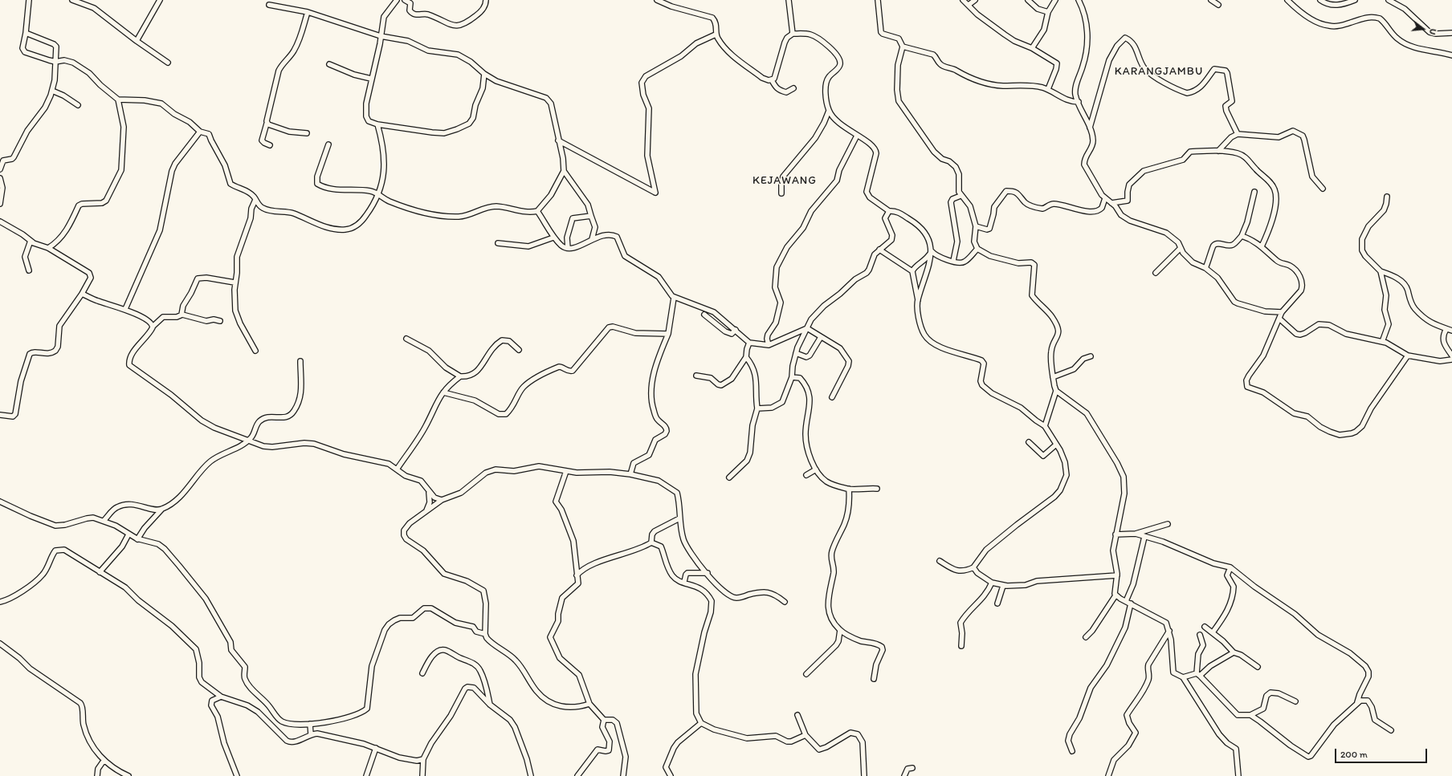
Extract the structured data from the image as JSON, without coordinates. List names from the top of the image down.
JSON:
{
  "districts": ["KARANGJAMBU", "KEJAWANG"],
  "scale_bar": "200 m",
  "north": "right"
}
